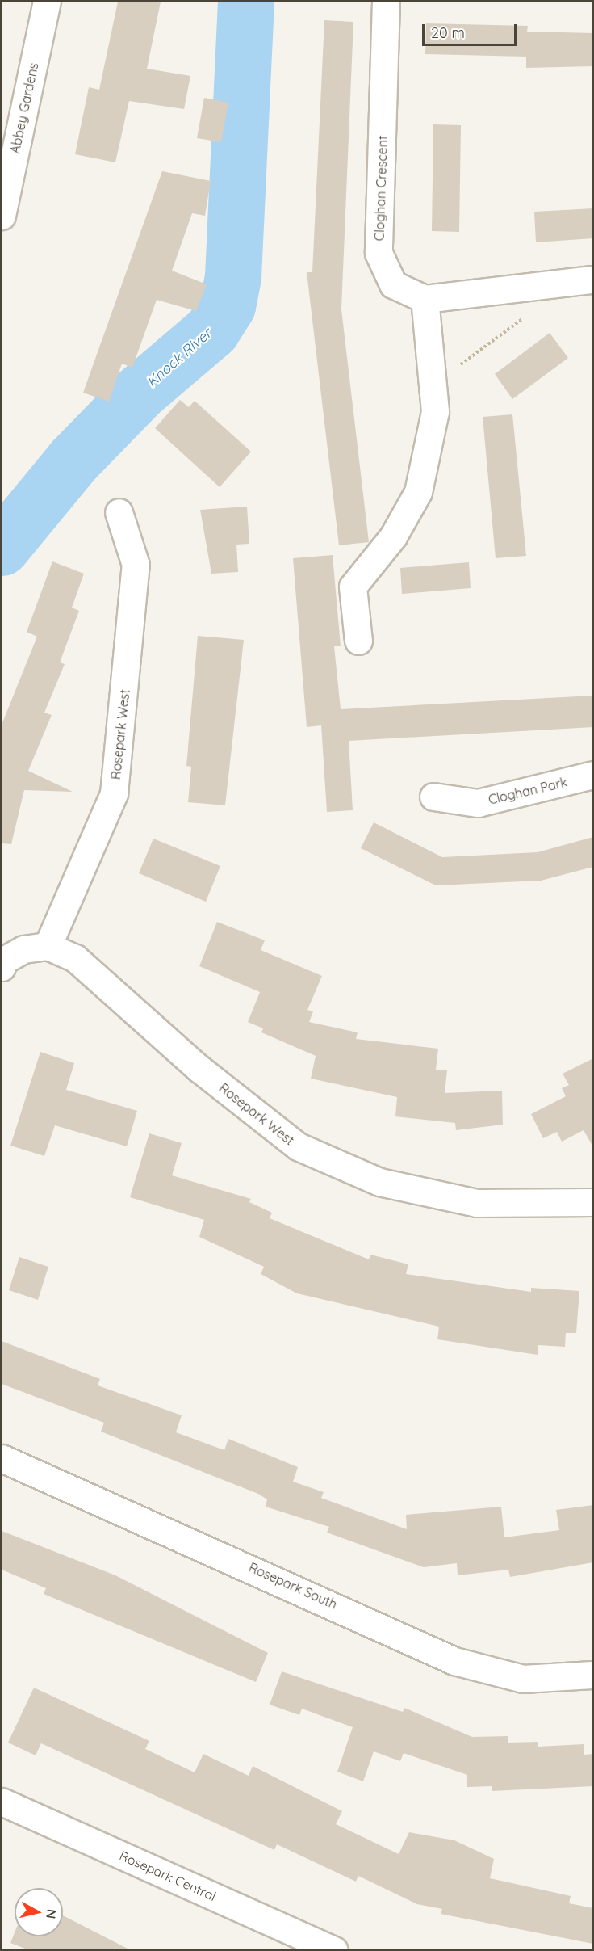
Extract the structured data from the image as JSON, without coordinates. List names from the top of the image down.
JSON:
{
  "streets": {
    "street": [
      "Abbey Gardens",
      "Cloghan Crescent",
      "Rosepark West",
      "Cloghan Park",
      "Rosepark South",
      "Rosepark Central"
    ]
  },
  "water": ["Knock River"],
  "scale_bar": "20 m",
  "north": "right"
}
